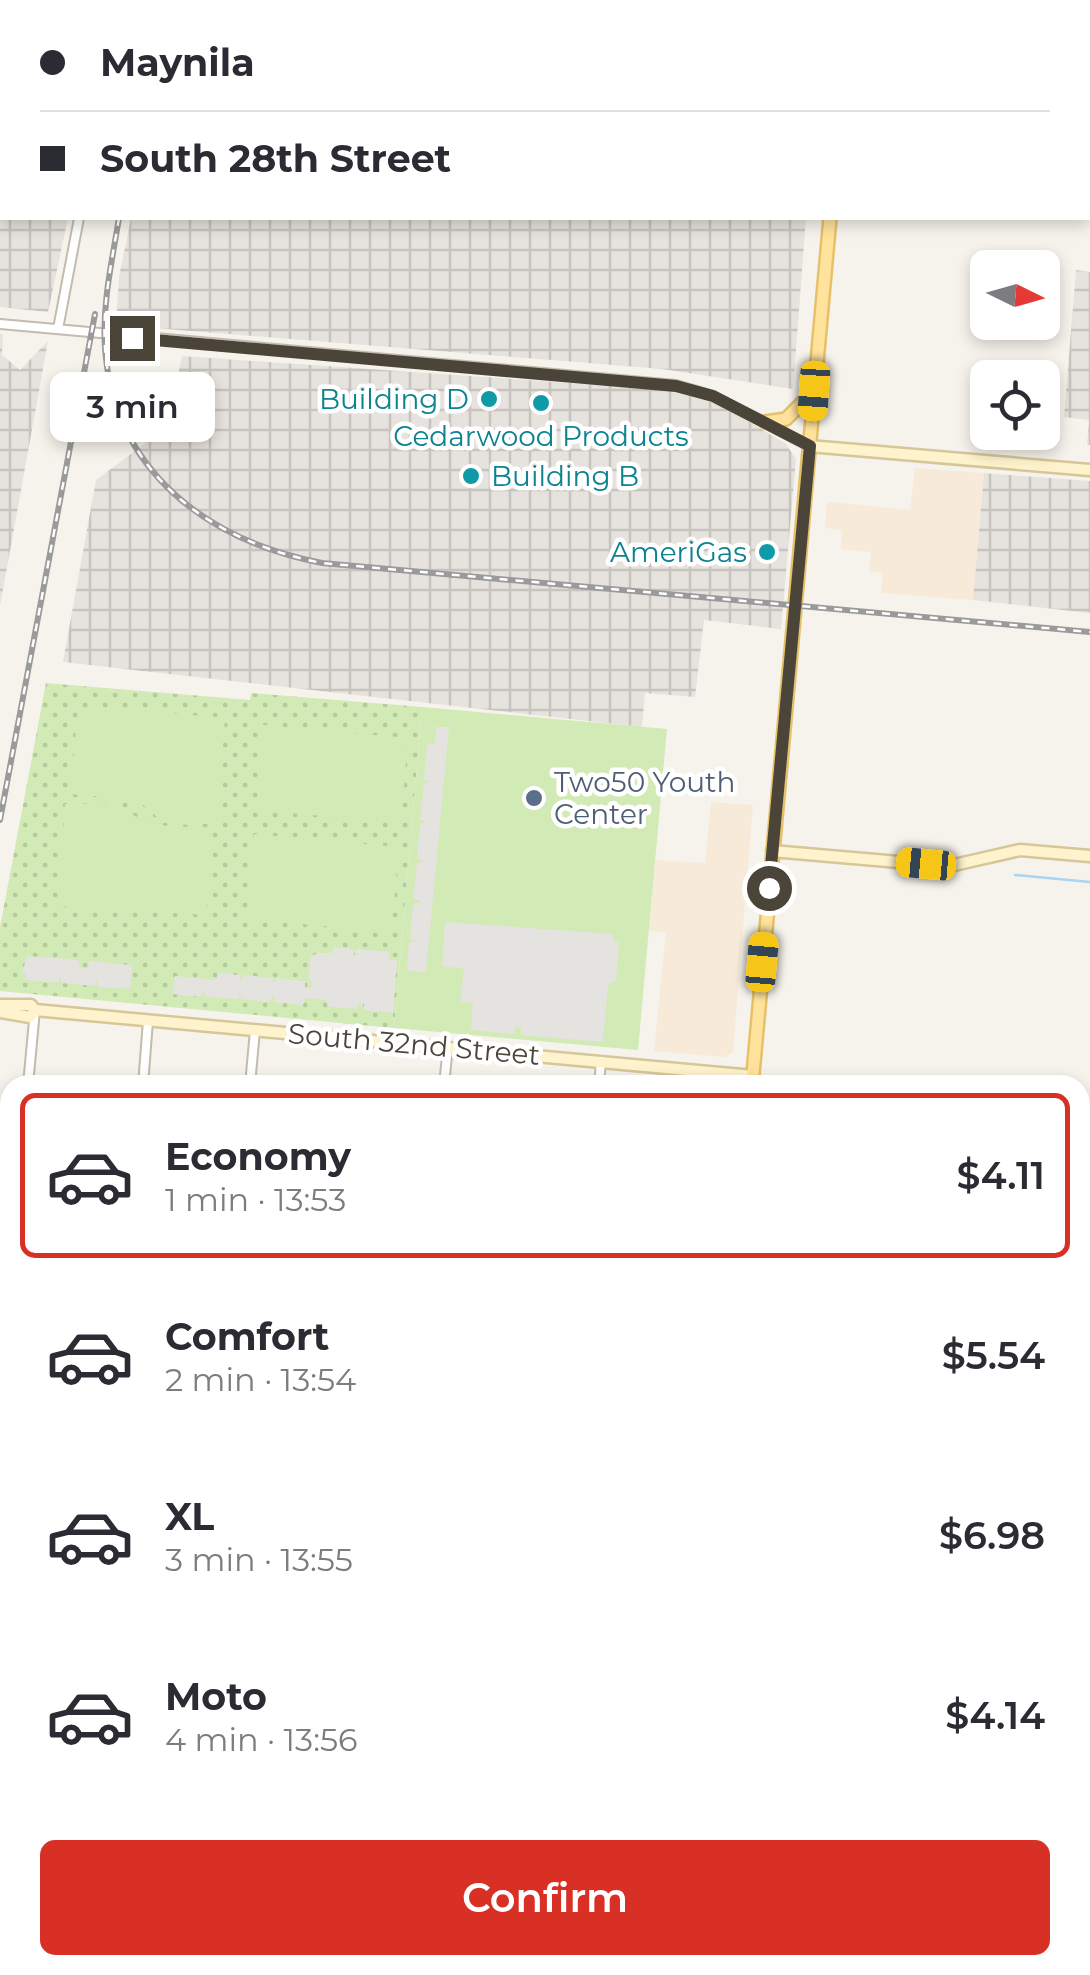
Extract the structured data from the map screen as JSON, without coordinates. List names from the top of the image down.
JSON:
{
  "streets": {
    "street": ["South 32nd Street"]
  },
  "places": [
    "Building D",
    "Cedarwood Products",
    "Building B",
    "AmeriGas",
    "Two50 Youth Center"
  ],
  "north": "right",
  "page": {
    "banner": ["Maynila", "South 28th Street"],
    "bubble": "3 min",
    "list": [
      {
        "name": "Economy",
        "note": "1 min · 13:53",
        "value": "$4.11"
      },
      {
        "name": "Comfort",
        "note": "2 min · 13:54",
        "value": "$5.54"
      },
      {
        "name": "XL",
        "note": "3 min · 13:55",
        "value": "$6.98"
      },
      {
        "name": "Moto",
        "note": "4 min · 13:56",
        "value": "$4.14"
      }
    ],
    "buttons": "Confirm"
  }
}
